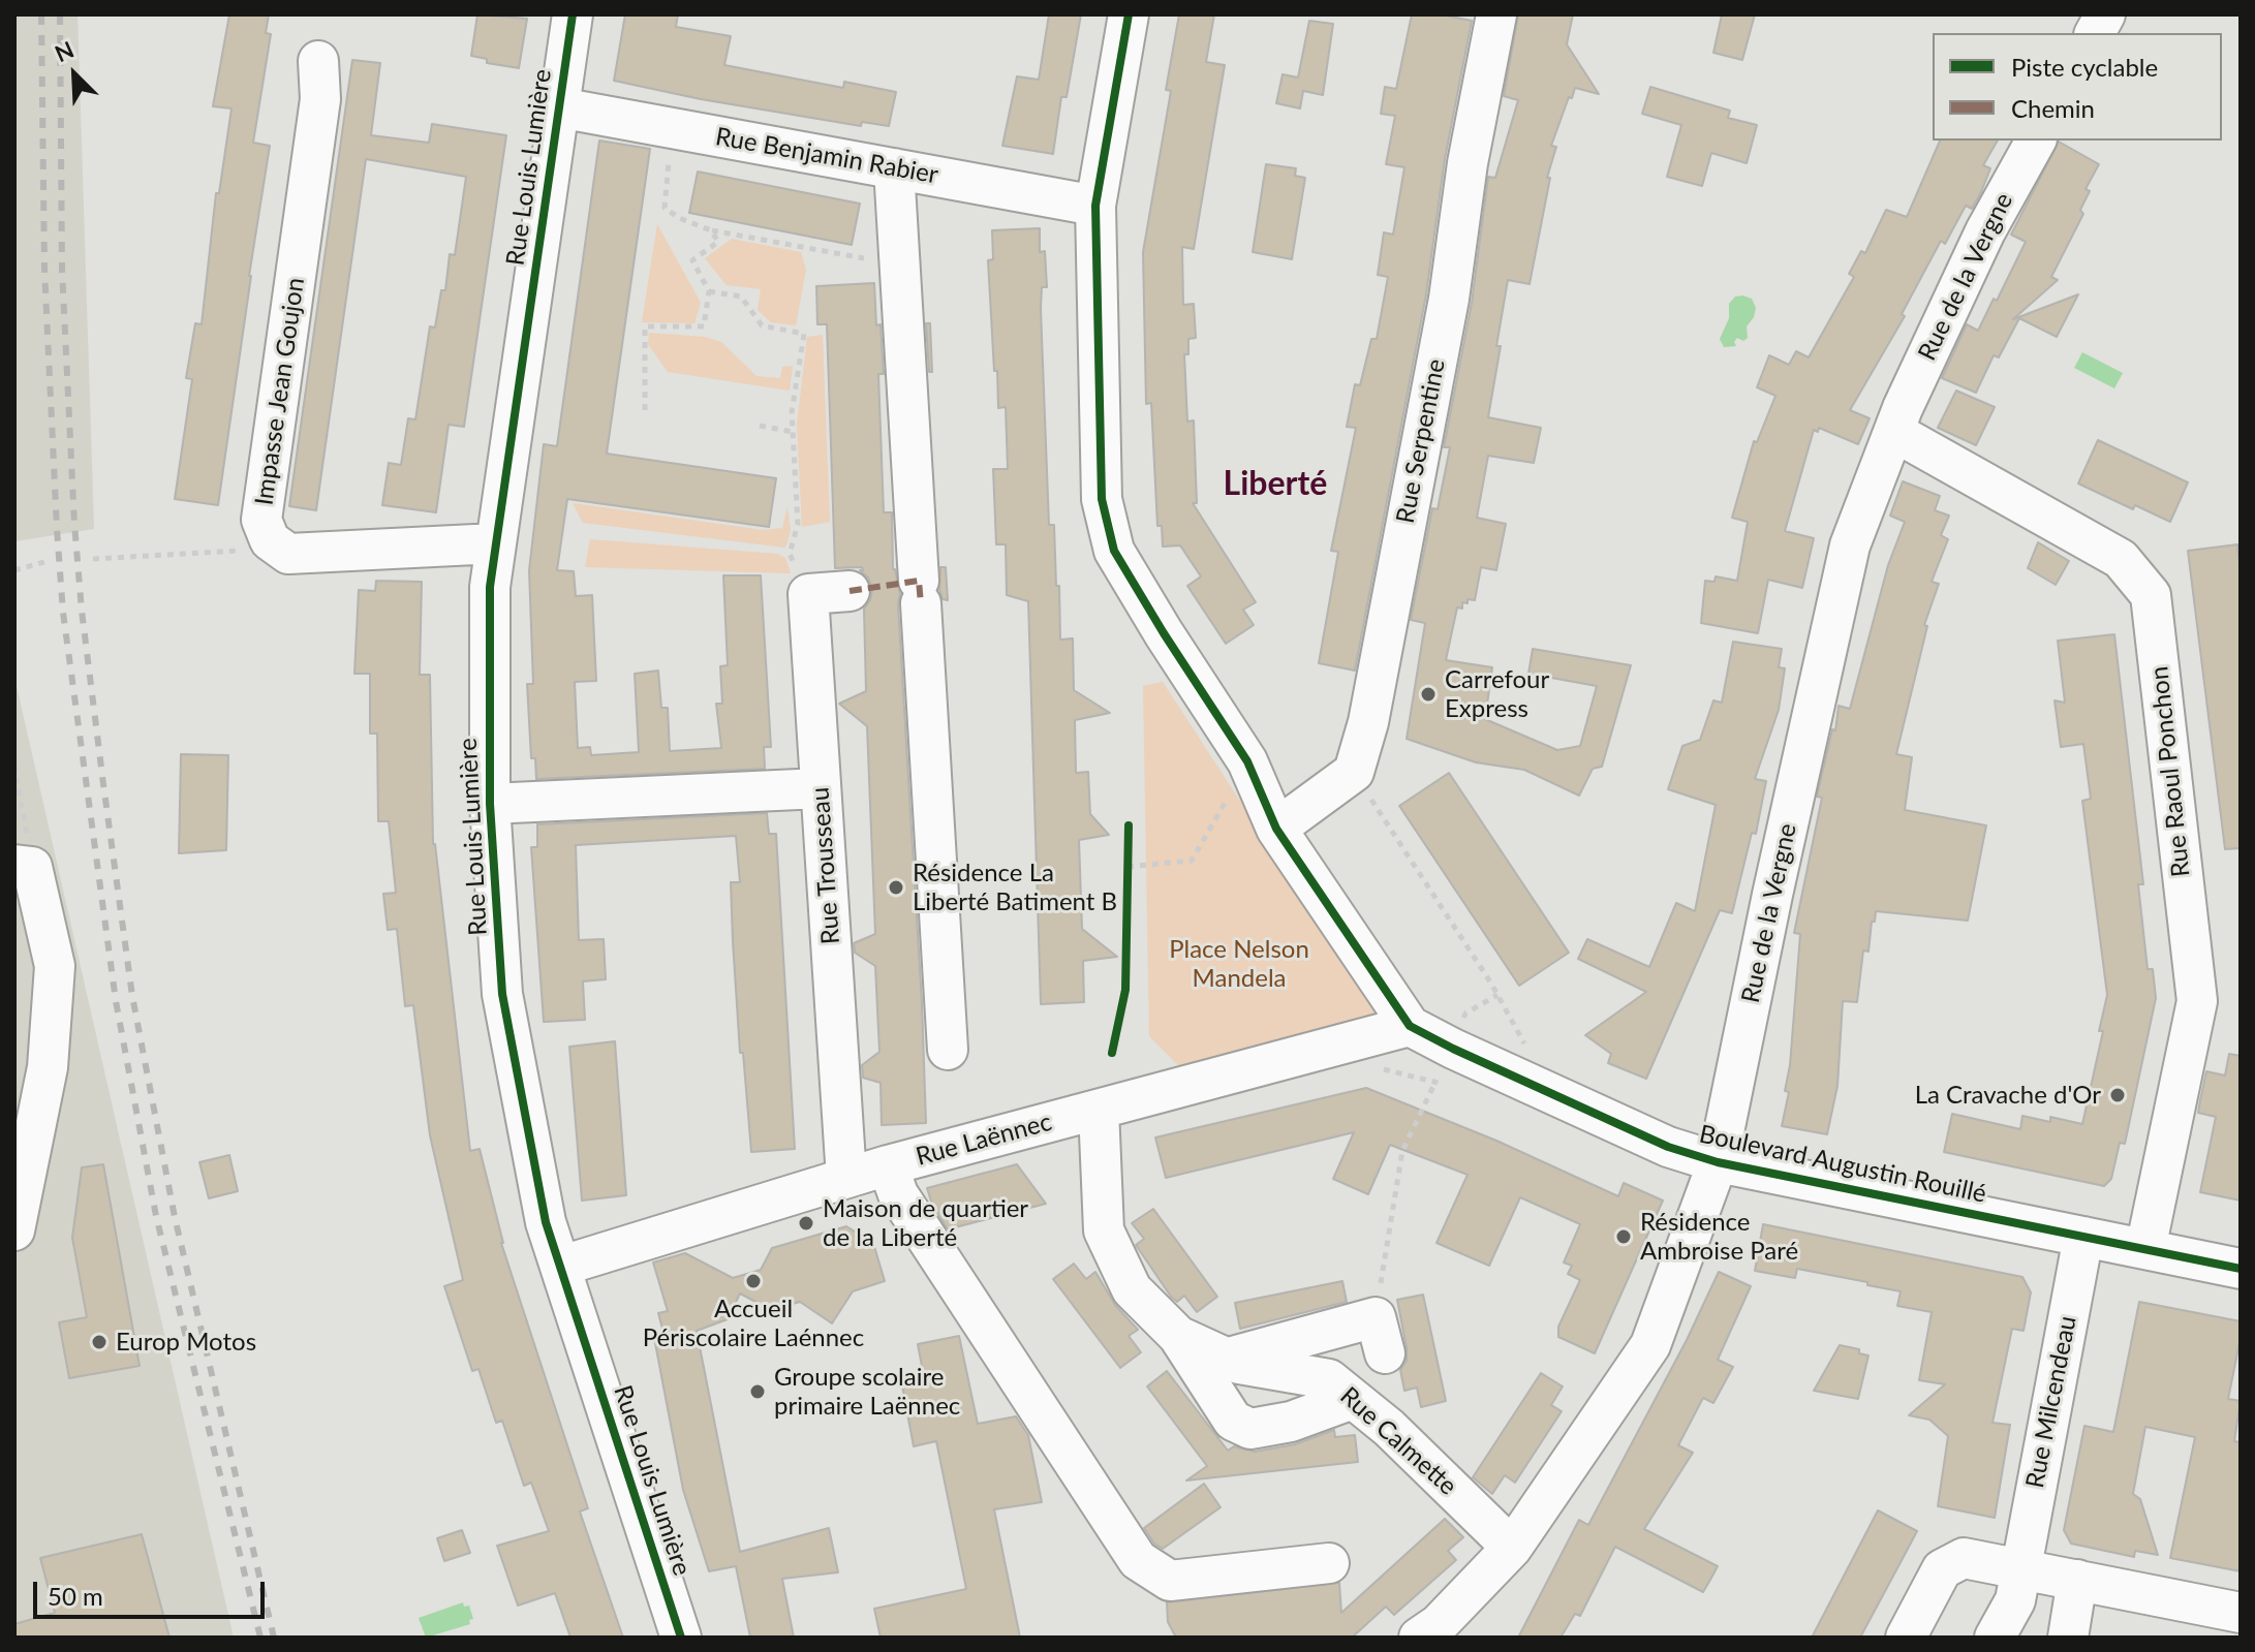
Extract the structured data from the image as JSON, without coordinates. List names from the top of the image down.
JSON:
{
  "streets": {
    "street": [
      "Rue Benjamin Rabier",
      "Rue Louis Lumière",
      "Rue de la Vergne",
      "Impasse Jean Goujon",
      "Rue Serpentine",
      "Rue Raoul Ponchon",
      "Rue Trousseau",
      "Rue Laënnec",
      "Boulevard Augustin Rouillé",
      "Rue Milcendeau",
      "Rue Calmette"
    ]
  },
  "crossings": [
    ["Rue Benjamin Rabier", "Rue Louis Lumière"],
    ["Rue Louis Lumière", "Impasse Jean Goujon"],
    ["Rue Louis Lumière", "Rue Laënnec"],
    ["Rue de la Vergne", "Rue Raoul Ponchon"],
    ["Rue de la Vergne", "Boulevard Augustin Rouillé"],
    ["Rue de la Vergne", "Rue Calmette"],
    ["Rue Raoul Ponchon", "Boulevard Augustin Rouillé"],
    ["Rue Trousseau", "Rue Laënnec"],
    ["Rue Laënnec", "Boulevard Augustin Rouillé"],
    ["Rue Laënnec", "Rue Calmette"],
    ["Boulevard Augustin Rouillé", "Rue Milcendeau"]
  ],
  "districts": ["Liberté"],
  "parks": ["Place Nelson Mandela"],
  "places": [
    "Carrefour Express",
    "Résidence La Liberté Batiment B",
    "La Cravache d'Or",
    "Maison de quartier de la Liberté",
    "Résidence Ambroise Paré",
    "Accueil Périscolaire Laénnec",
    "Europ Motos",
    "Groupe scolaire primaire Laënnec"
  ],
  "legend": ["Piste cyclable", "Chemin"],
  "scale_bar": "50 m",
  "north": "top left"
}
